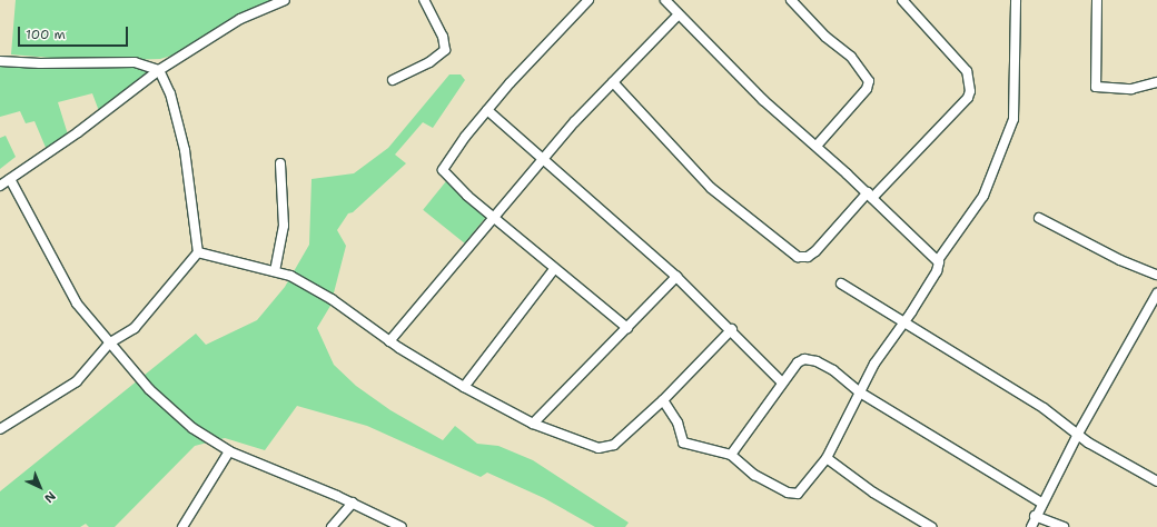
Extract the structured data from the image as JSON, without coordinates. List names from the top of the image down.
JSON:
{
  "scale_bar": "100 m",
  "north": "bottom right"
}
